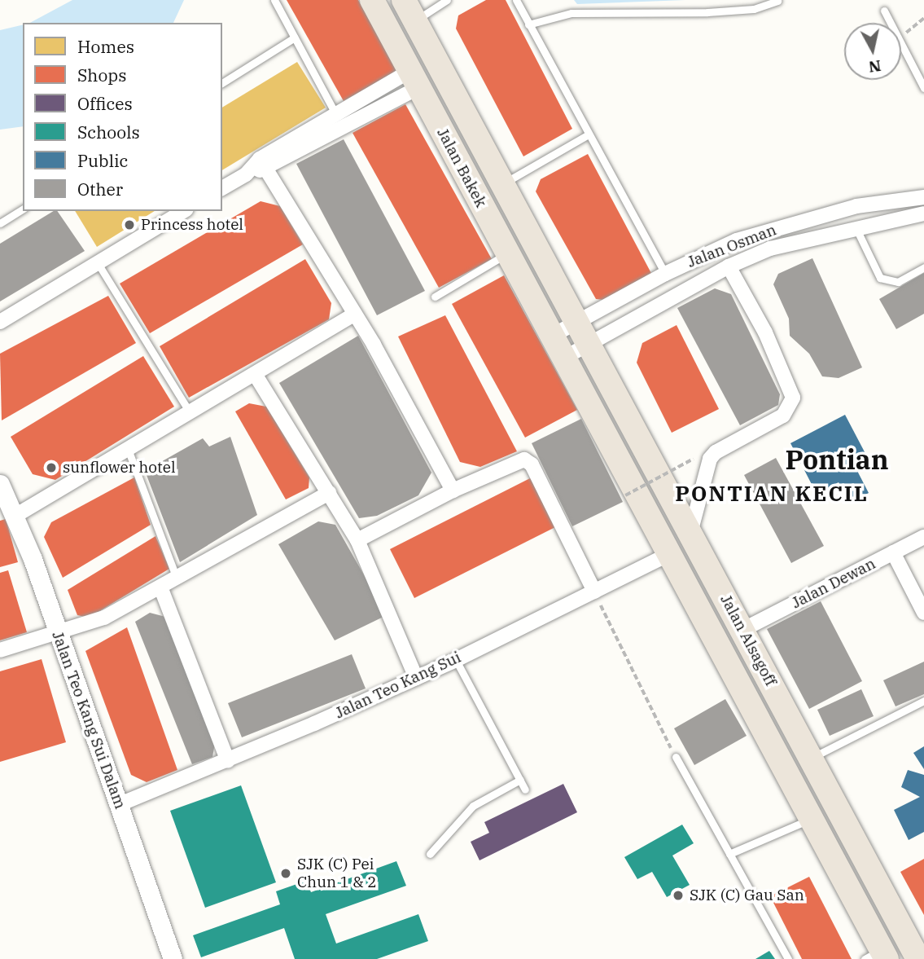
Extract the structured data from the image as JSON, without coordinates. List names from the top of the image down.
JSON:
{
  "streets": {
    "highway": ["Jalan Bakek", "Jalan Alsagoff"],
    "street": [
      "Jalan Osman",
      "Jalan Dewan",
      "Jalan Teo Kang Sui",
      "Jalan Teo Kang Sui Dalam"
    ]
  },
  "crossings": [
    ["Jalan Bakek", "Jalan Osman"],
    ["Jalan Bakek", "Jalan Alsagoff"],
    ["Jalan Osman", "Jalan Alsagoff"],
    ["Jalan Dewan", "Jalan Alsagoff"],
    ["Jalan Alsagoff", "Jalan Teo Kang Sui"],
    ["Jalan Teo Kang Sui", "Jalan Teo Kang Sui Dalam"]
  ],
  "districts": ["Pontian", "PONTIAN KECIL"],
  "places": [
    "Princess hotel",
    "sunflower hotel",
    "SJK (C) Pei Chun 1 & 2",
    "SJK (C) Gau San"
  ],
  "legend": [
    "Homes",
    "Shops",
    "Offices",
    "Schools",
    "Public",
    "Other"
  ],
  "north": "bottom"
}
